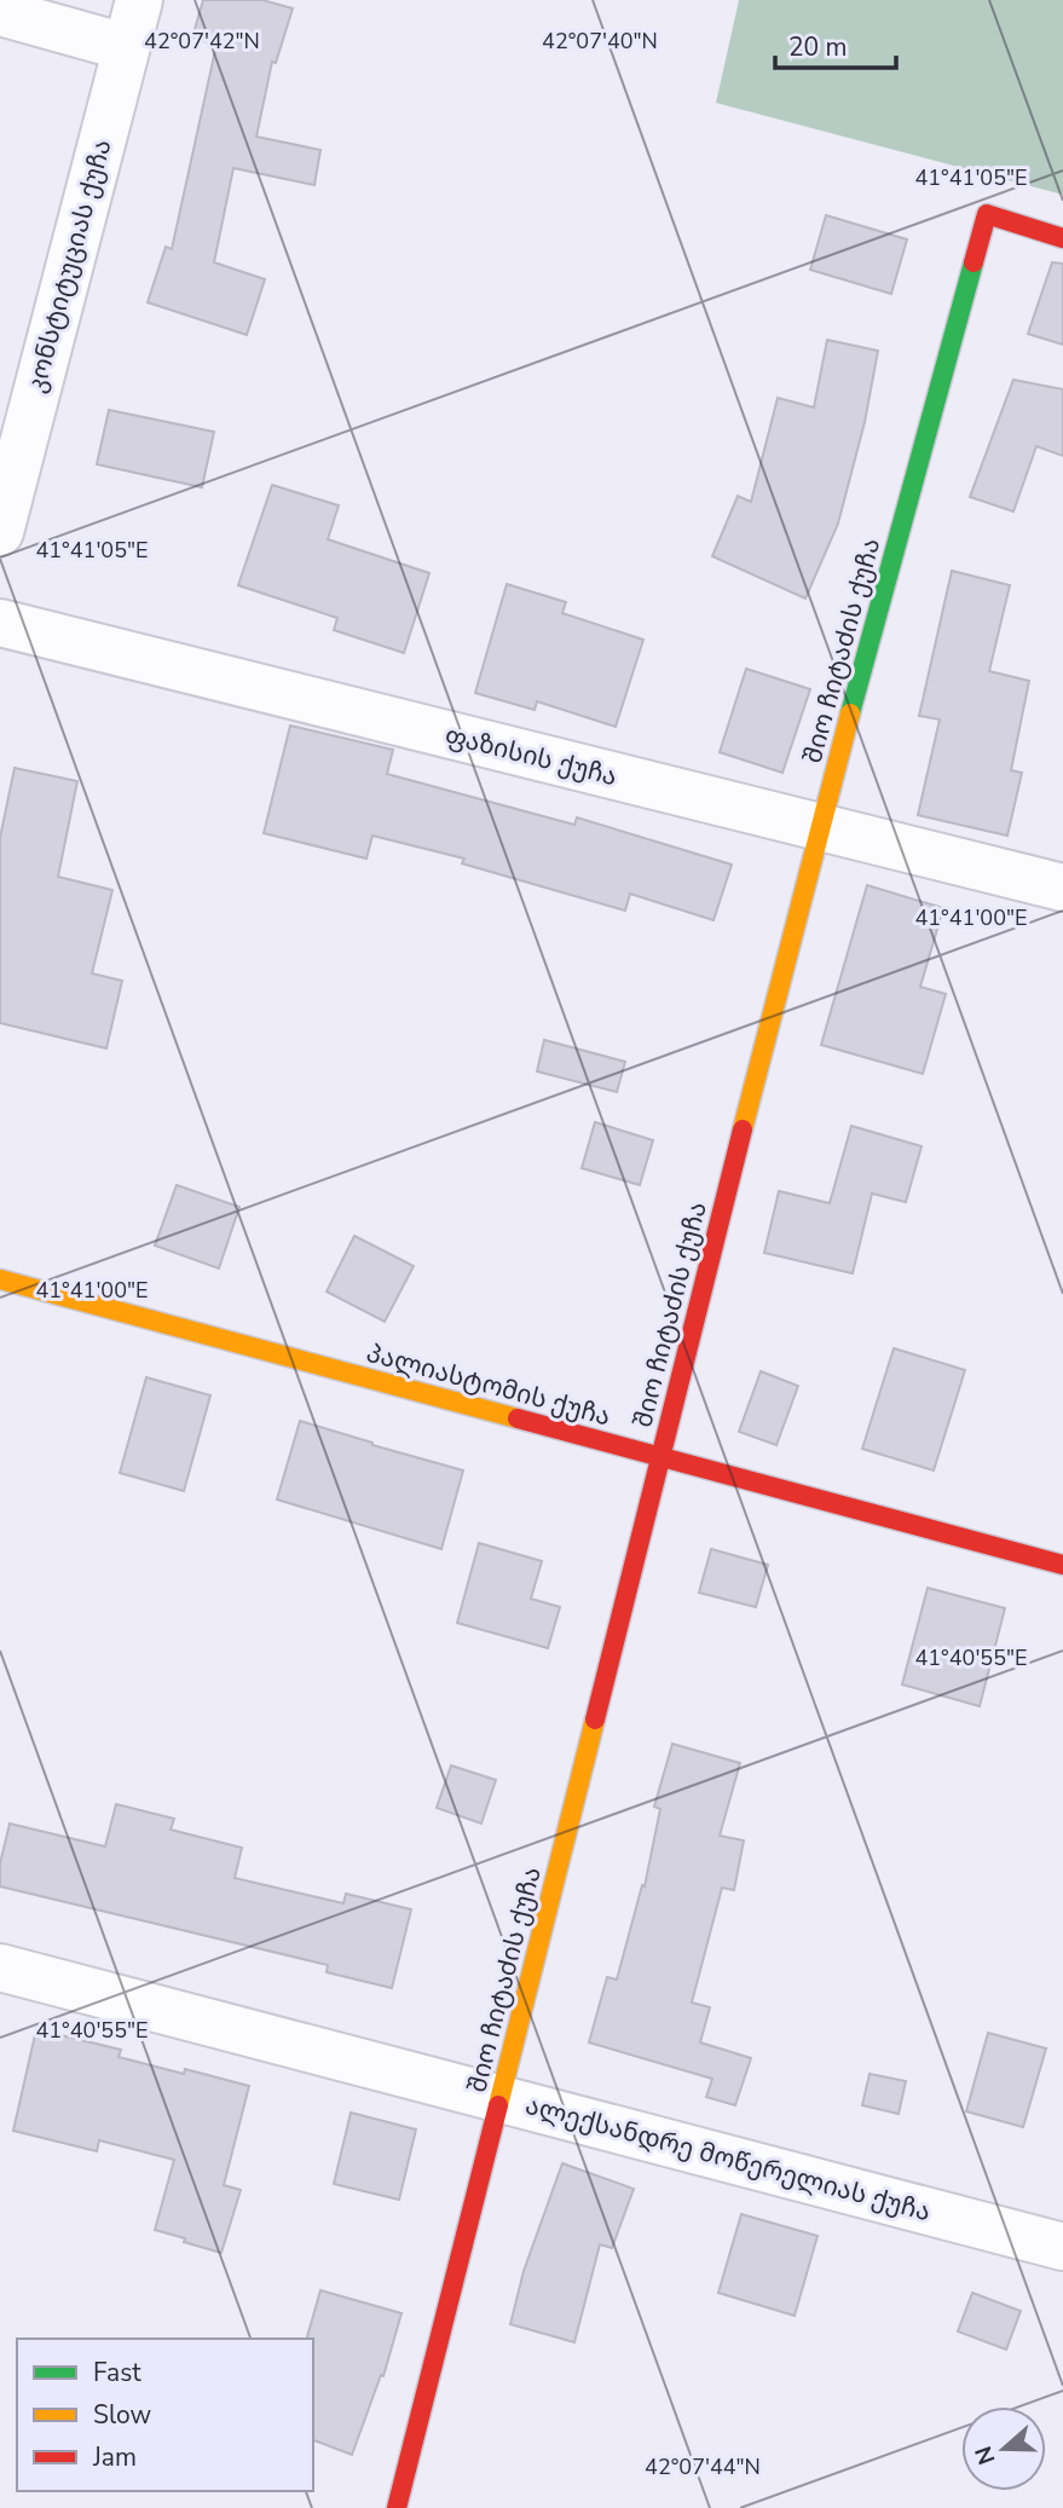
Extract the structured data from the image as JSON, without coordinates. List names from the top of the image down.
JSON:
{
  "streets": {
    "street": [
      "კონსტიტუციას ქუჩა",
      "შიო ჩიტაძის ქუჩა",
      "ფაზისის ქუჩა",
      "პალიასტომის ქუჩა",
      "ალექსანდრე მოწერელიას ქუჩა"
    ]
  },
  "crossings": [
    ["შიო ჩიტაძის ქუჩა", "ფაზისის ქუჩა"],
    ["შიო ჩიტაძის ქუჩა", "პალიასტომის ქუჩა"],
    ["შიო ჩიტაძის ქუჩა", "ალექსანდრე მოწერელიას ქუჩა"]
  ],
  "legend": ["Fast", "Slow", "Jam"],
  "scale_bar": "20 m",
  "north": "left",
  "coordinates": [
    "42°07'42\"N",
    "42°07'40\"N",
    "41°41'05\"E",
    "41°41'00\"E",
    "41°40'55\"E",
    "42°07'44\"N"
  ]
}
